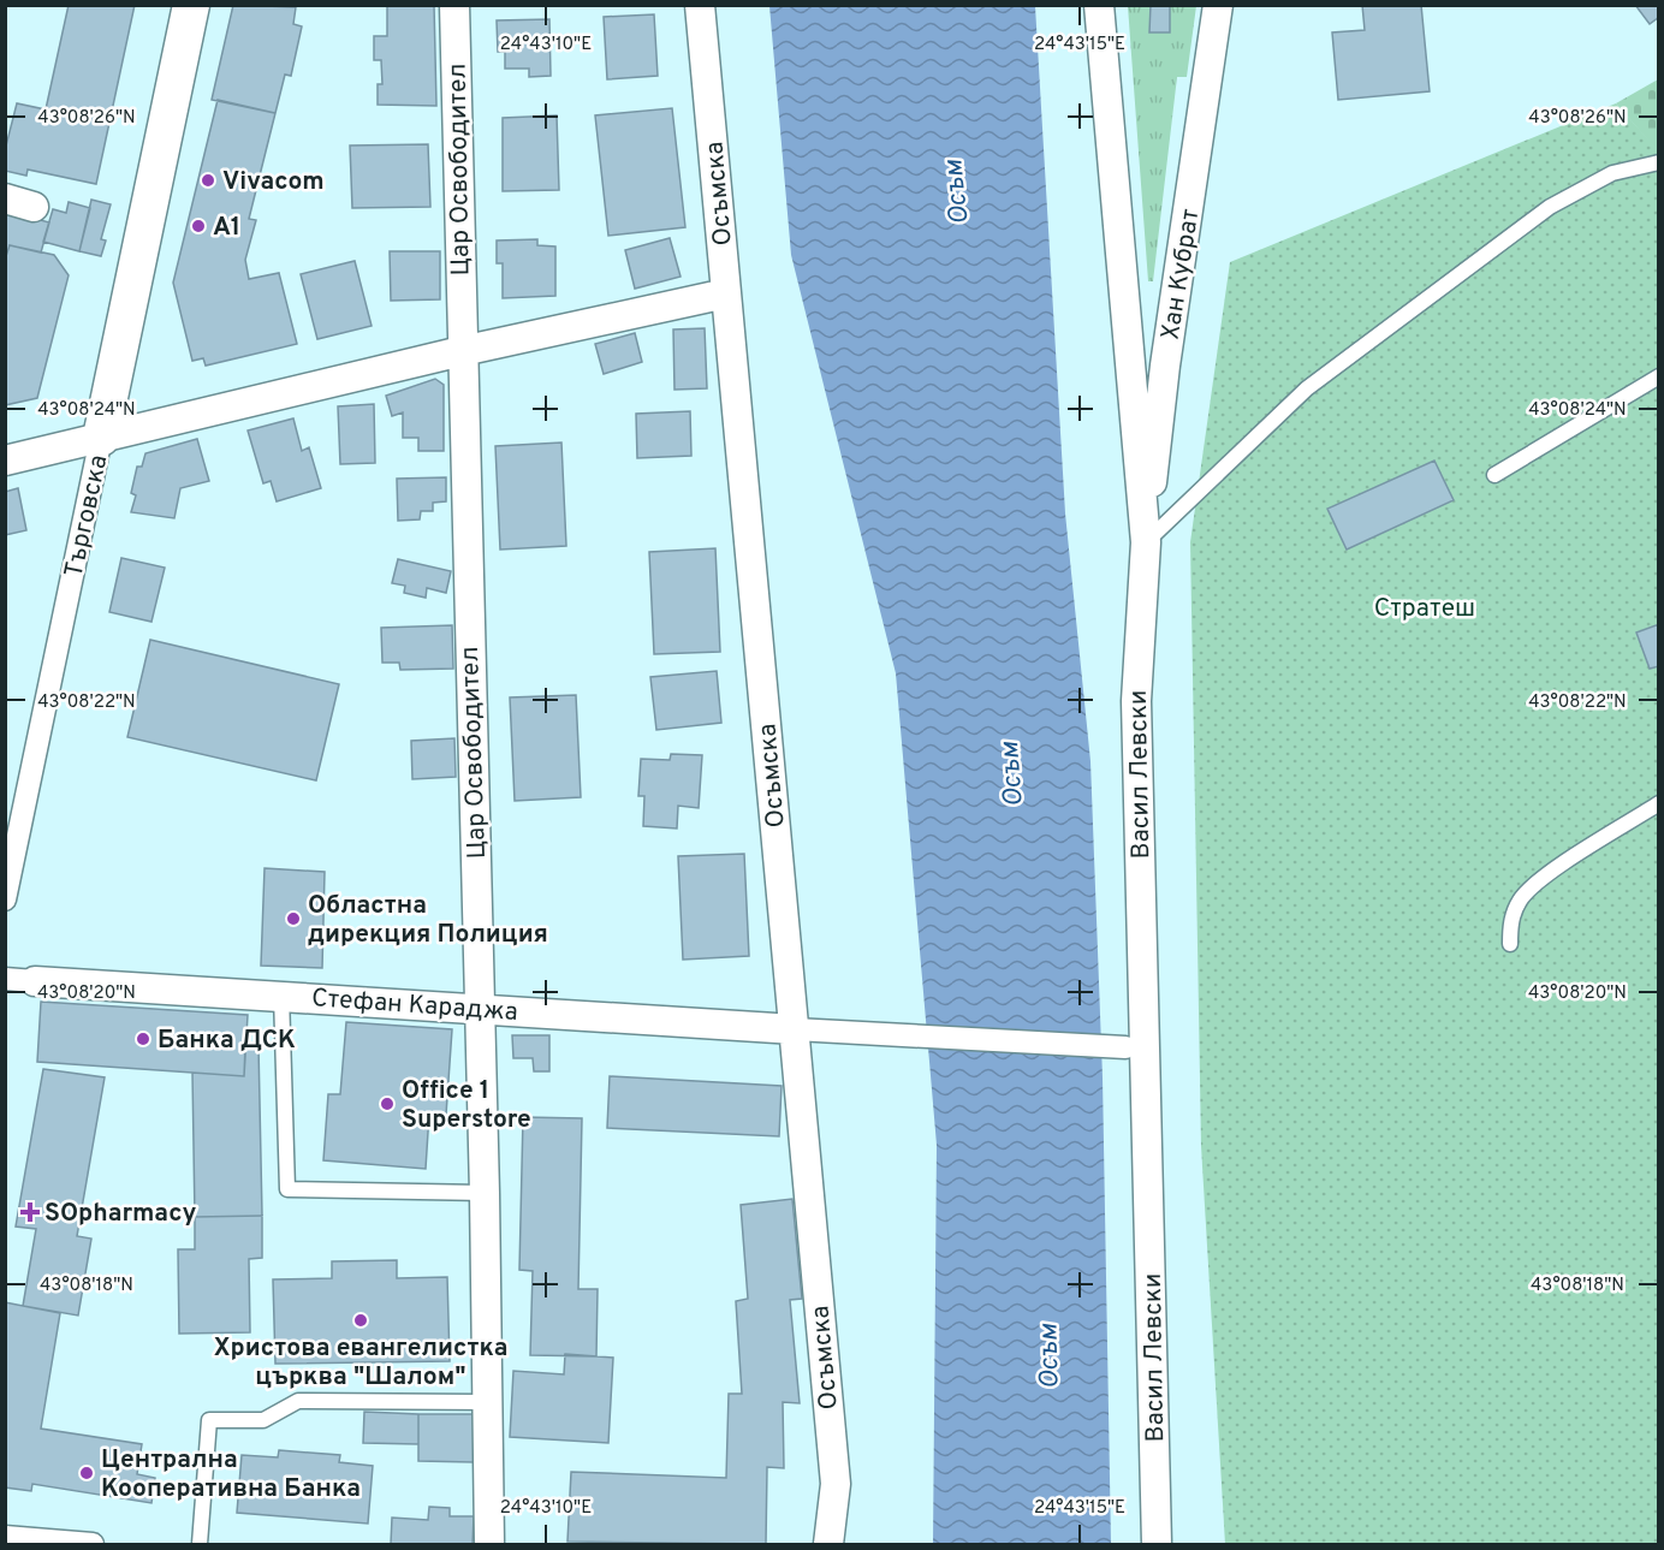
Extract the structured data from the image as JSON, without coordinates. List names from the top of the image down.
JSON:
{
  "streets": {
    "street": [
      "Цар Освободител",
      "Осъмска",
      "Хан Кубрат",
      "Търговска",
      "Васил Левски",
      "Стефан Караджа"
    ]
  },
  "crossings": [
    ["Цар Освободител", "Стефан Караджа"],
    ["Осъмска", "Стефан Караджа"],
    ["Хан Кубрат", "Васил Левски"]
  ],
  "water": ["Осъм"],
  "parks": ["Стратеш"],
  "places": {
    "other": [
      "Vivacom",
      "A1",
      "Областна дирекция Полиция",
      "Банка ДСК",
      "Office 1 Superstore",
      "Христова евангелистка църква \"Шалом\"",
      "Централна Кооперативна Банка"
    ],
    "health": ["SOpharmacy"]
  },
  "coordinates": [
    "24°43'10\"E",
    "24°43'15\"E",
    "43°08'26\"N",
    "43°08'24\"N",
    "43°08'22\"N",
    "43°08'20\"N",
    "43°08'18\"N"
  ]
}
